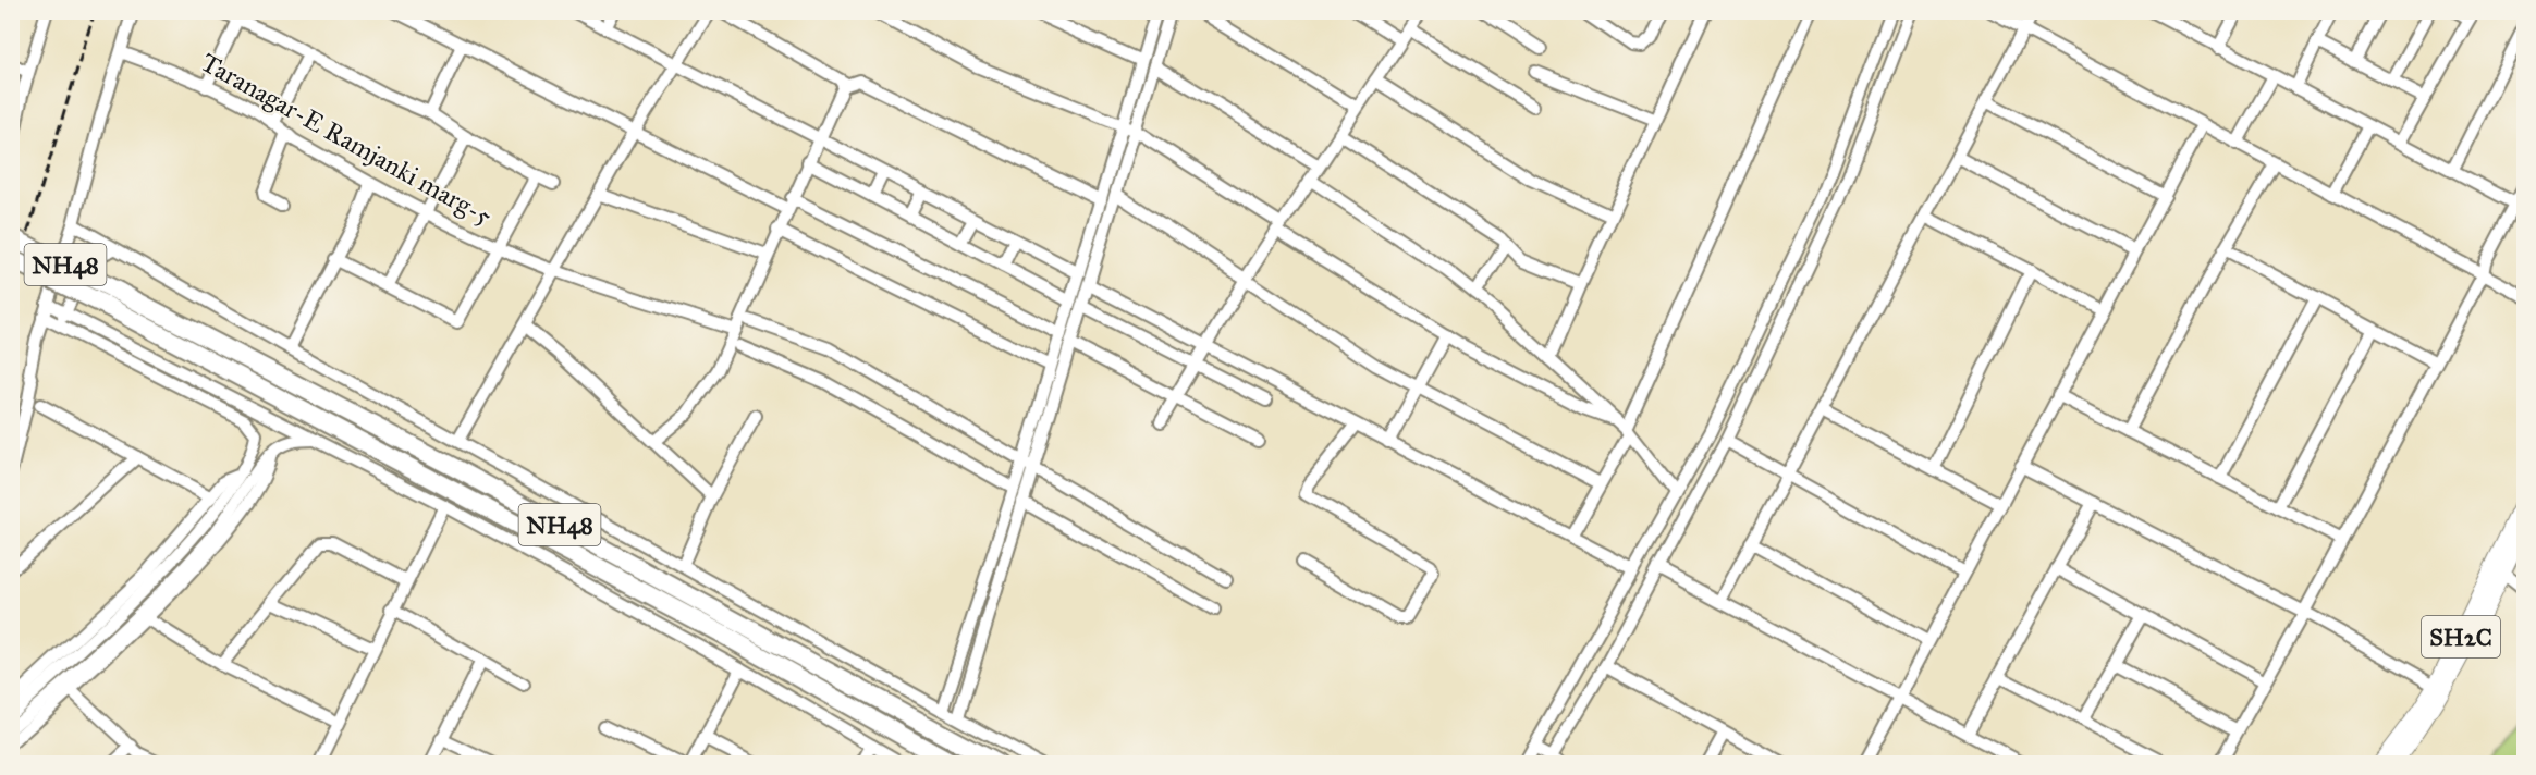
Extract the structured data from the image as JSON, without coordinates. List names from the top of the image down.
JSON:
{
  "streets": {
    "highway": ["NH48"],
    "main road": ["SH2C"],
    "street": ["Taranagar-E Ramjanki marg-5"]
  }
}
